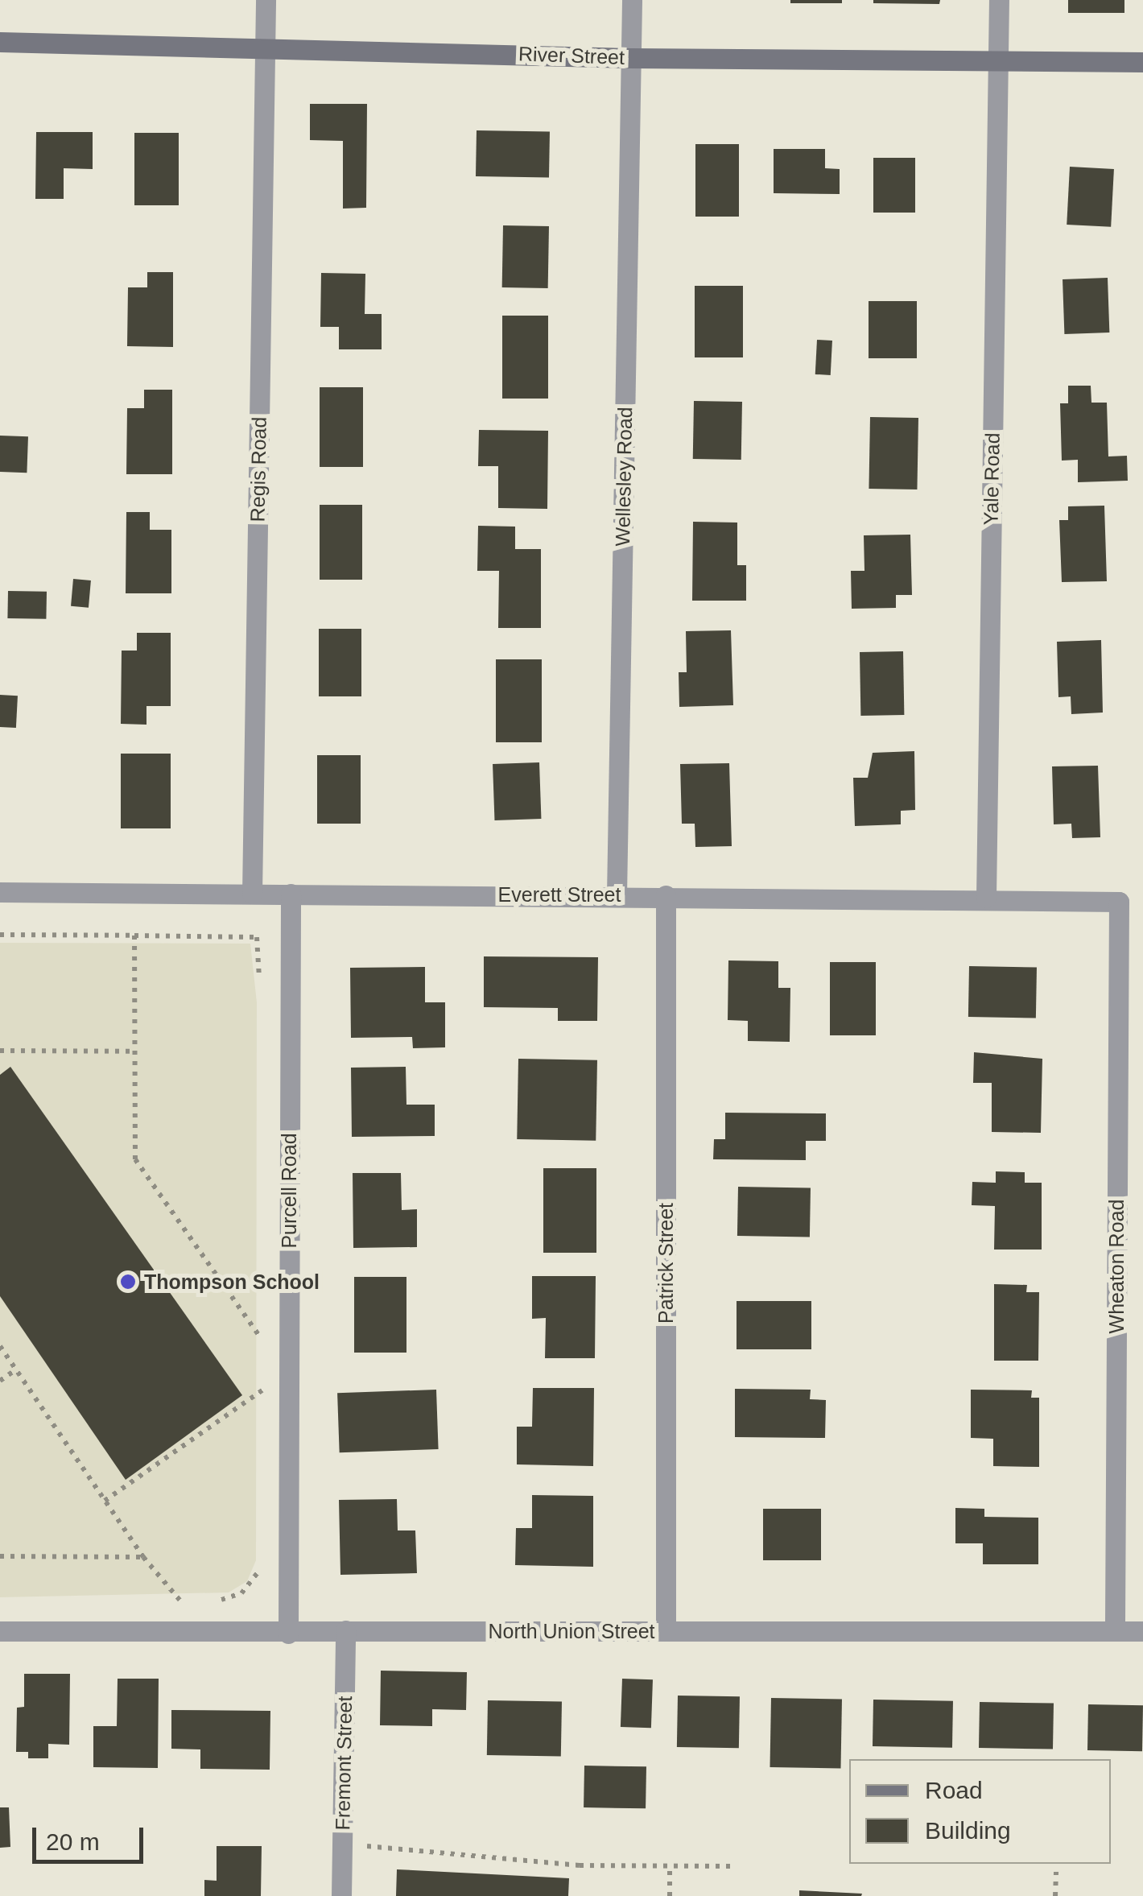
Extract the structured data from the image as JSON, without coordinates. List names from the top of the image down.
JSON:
{
  "streets": {
    "street": [
      "River Street",
      "Regis Road",
      "Wellesley Road",
      "Yale Road",
      "Everett Street",
      "Purcell Road",
      "Patrick Street",
      "Wheaton Road",
      "North Union Street",
      "Fremont Street"
    ]
  },
  "crossings": [
    ["River Street", "Regis Road"],
    ["River Street", "Wellesley Road"],
    ["River Street", "Yale Road"],
    ["Regis Road", "Everett Street"],
    ["Wellesley Road", "Everett Street"],
    ["Yale Road", "Everett Street"],
    ["Everett Street", "Purcell Road"],
    ["Everett Street", "Patrick Street"],
    ["Everett Street", "Wheaton Road"],
    ["Purcell Road", "North Union Street"],
    ["Patrick Street", "North Union Street"],
    ["Wheaton Road", "North Union Street"],
    ["North Union Street", "Fremont Street"]
  ],
  "places": ["Thompson School"],
  "legend": ["Road", "Building"],
  "scale_bar": "20 m"
}
